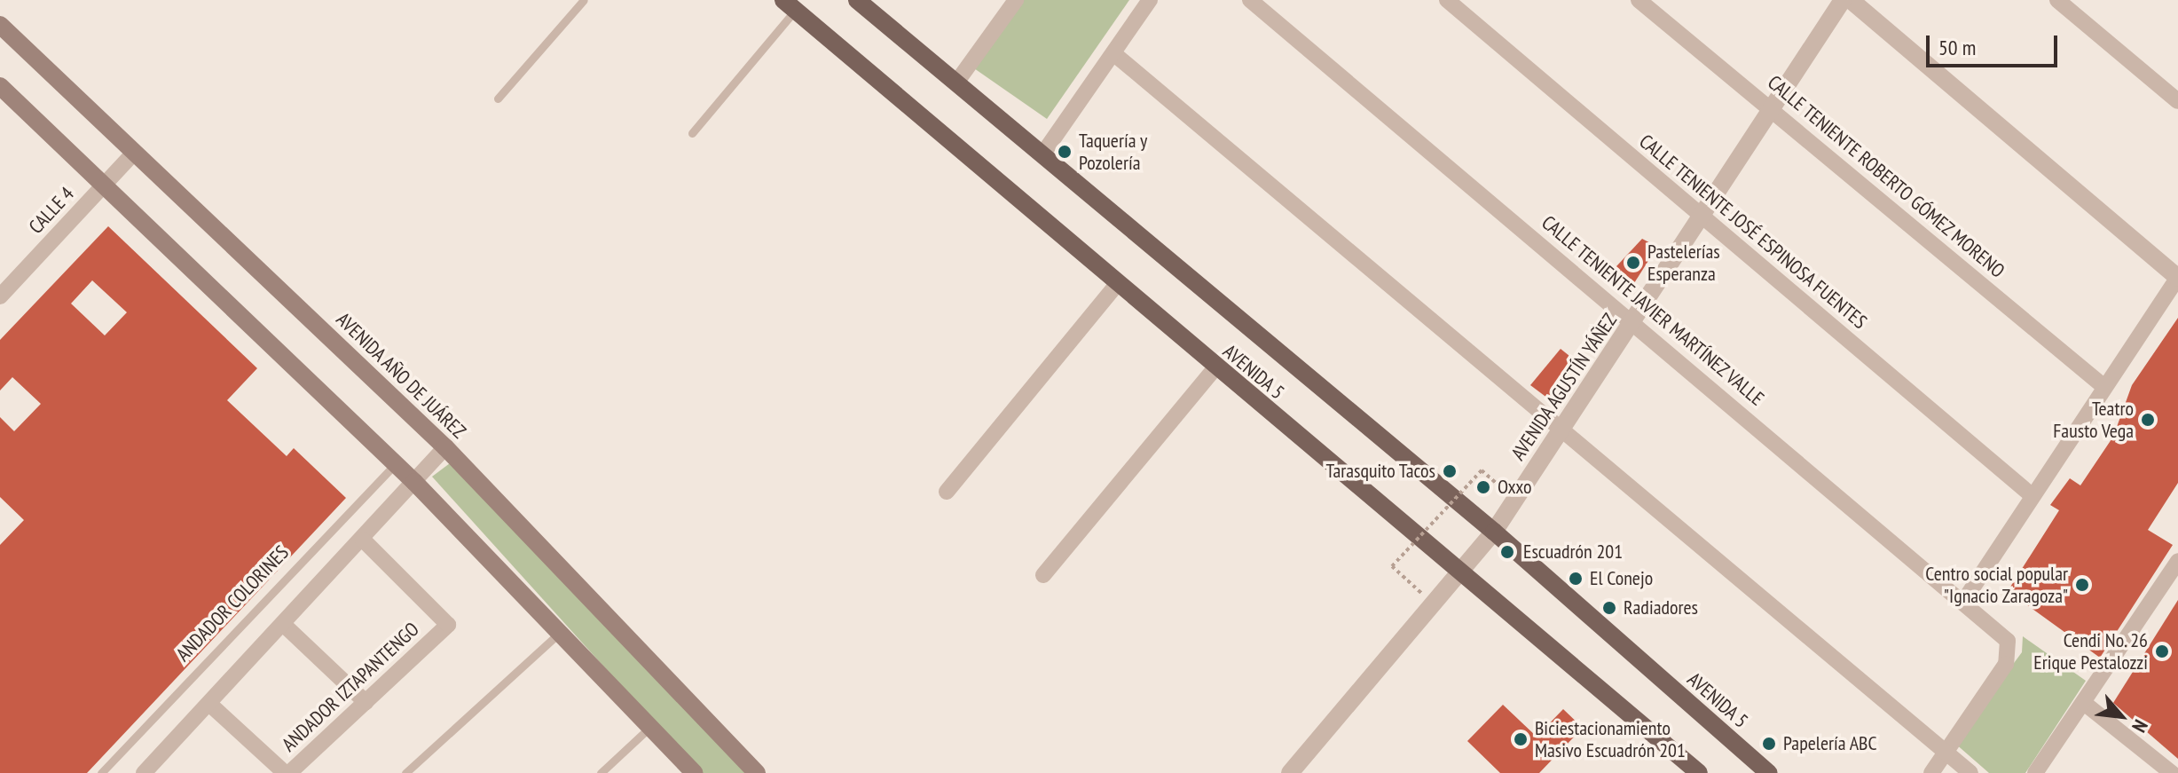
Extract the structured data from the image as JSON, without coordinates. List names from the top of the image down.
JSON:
{
  "streets": {
    "main road": ["AVENIDA 5", "AVENIDA AÑO DE JUÁREZ"],
    "street": [
      "CALLE TENIENTE ROBERTO GÓMEZ MORENO",
      "CALLE 4",
      "CALLE TENIENTE JOSÉ ESPINOSA FUENTES",
      "CALLE TENIENTE JAVIER MARTÍNEZ VALLE",
      "AVENIDA AGUSTÍN YÁÑEZ",
      "ANDADOR IZTAPANTENGO"
    ],
    "lane": ["ANDADOR COLORINES"]
  },
  "crossings": [
    ["CALLE TENIENTE ROBERTO GÓMEZ MORENO", "AVENIDA AGUSTÍN YÁÑEZ"],
    ["CALLE 4", "AVENIDA AÑO DE JUÁREZ"],
    ["CALLE TENIENTE JOSÉ ESPINOSA FUENTES", "AVENIDA AGUSTÍN YÁÑEZ"],
    ["CALLE TENIENTE JAVIER MARTÍNEZ VALLE", "AVENIDA AGUSTÍN YÁÑEZ"],
    ["AVENIDA 5", "AVENIDA AGUSTÍN YÁÑEZ"]
  ],
  "places": [
    "Taquería y Pozolería",
    "Pastelerías Esperanza",
    "Teatro Fausto Vega",
    "Tarasquito Tacos",
    "Oxxo",
    "Escuadrón 201",
    "El Conejo",
    "Centro social popular \"Ignacio Zaragoza\"",
    "Radiadores",
    "Cendi No. 26 Erique Pestalozzi",
    "Biciestacionamiento Masivo Escuadrón 201",
    "Papelería ABC"
  ],
  "scale_bar": "50 m",
  "north": "bottom right"
}
